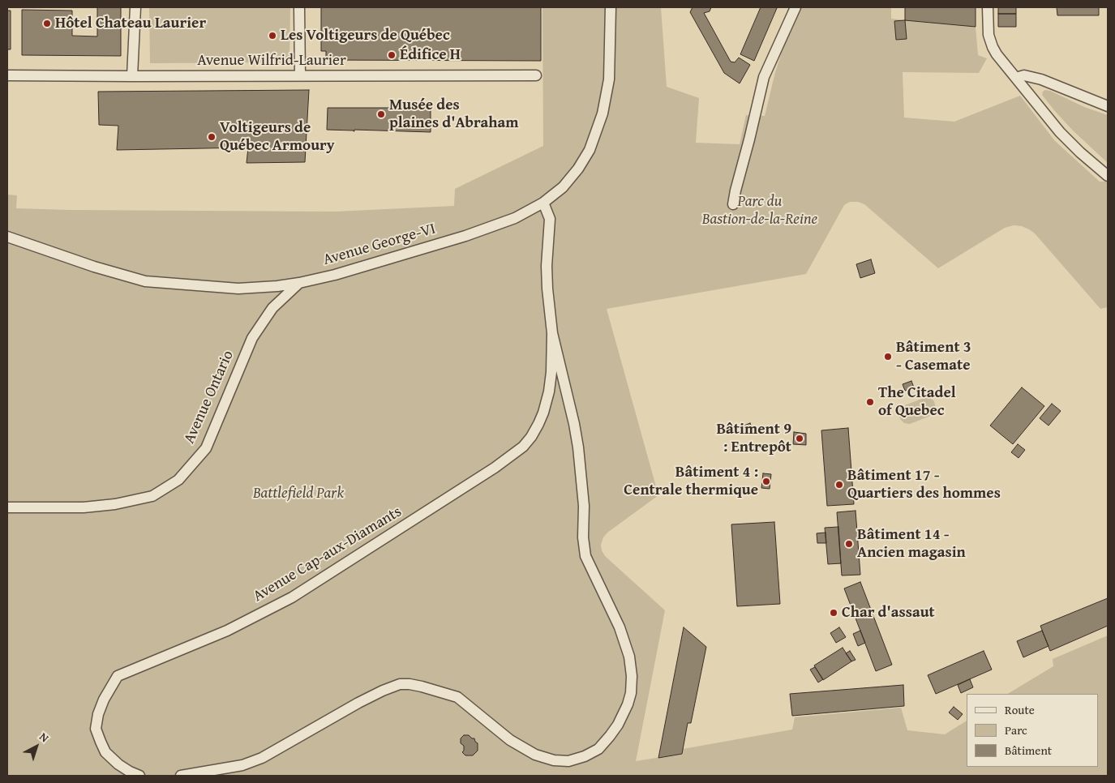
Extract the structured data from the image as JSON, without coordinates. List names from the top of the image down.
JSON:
{
  "streets": {
    "street": [
      "Avenue Wilfrid-Laurier",
      "Avenue George-VI",
      "Avenue Ontario",
      "Avenue Cap-aux-Diamants"
    ]
  },
  "crossings": [
    ["Avenue George-VI", "Avenue Ontario"],
    ["Avenue George-VI", "Avenue Cap-aux-Diamants"]
  ],
  "parks": ["Parc du Bastion-de-la-Reine", "Battlefield Park"],
  "places": [
    "Hôtel Chateau Laurier",
    "Les Voltigeurs de Québec",
    "Édifice H",
    "Musée des plaines d'Abraham",
    "Voltigeurs de Québec Armoury",
    "Bâtiment 3 - Casemate",
    "The Citadel of Quebec",
    "Bâtiment 9 : Entrepôt",
    "Bâtiment 4 : Centrale thermique",
    "Bâtiment 17 - Quartiers des hommes",
    "Bâtiment 14 - Ancien magasin",
    "Char d'assaut"
  ],
  "legend": ["Route", "Parc", "Bâtiment"],
  "north": "top right"
}
